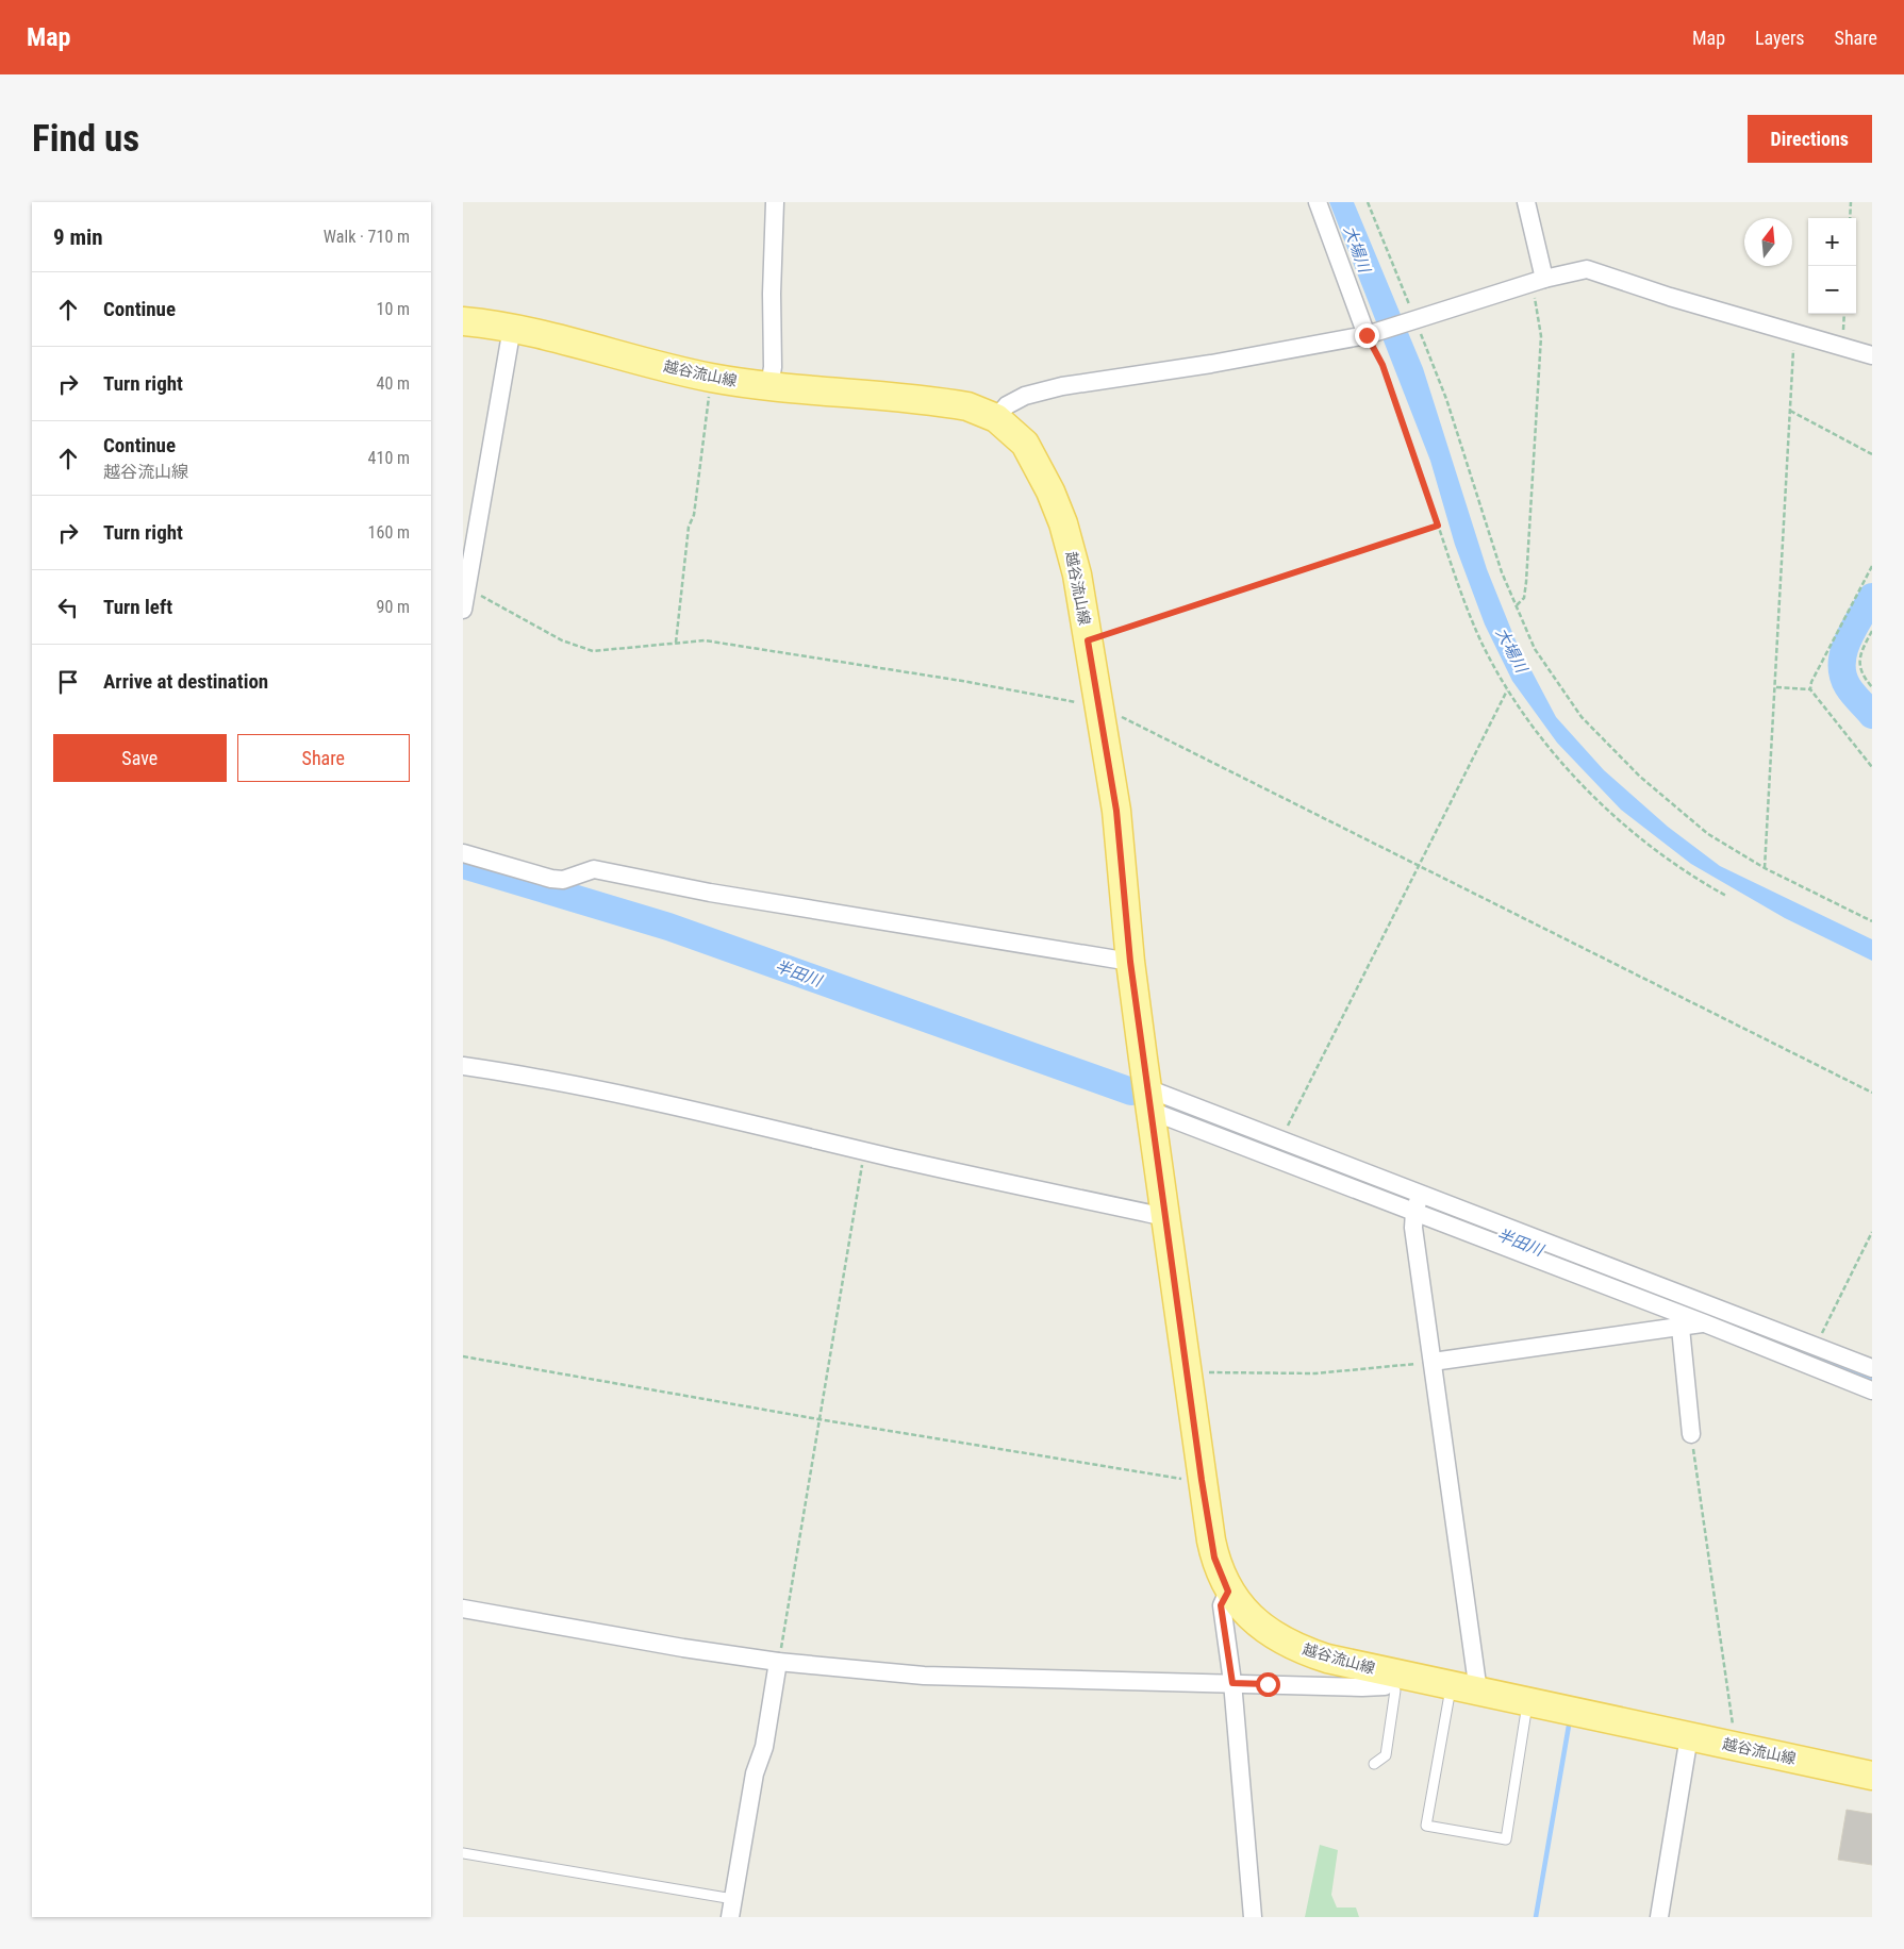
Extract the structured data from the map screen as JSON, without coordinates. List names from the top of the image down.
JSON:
{
  "streets": {
    "main road": ["越谷流山線"]
  },
  "water": ["大場川", "半田川"],
  "north": "top",
  "page": {
    "header": "Map",
    "nav": ["Map", "Layers", "Share"],
    "buttons": [
      "Directions",
      ["Save", "Share"]
    ],
    "title": "Find us",
    "heading": ["9 min", "Walk · 710 m"],
    "map_buttons": ["+", "−"],
    "list": [
      ["Continue", "10 m"],
      ["Turn right", "40 m"],
      ["Continue", "越谷流山線", "410 m"],
      ["Turn right", "160 m"],
      ["Turn left", "90 m"],
      "Arrive at destination"
    ]
  }
}
